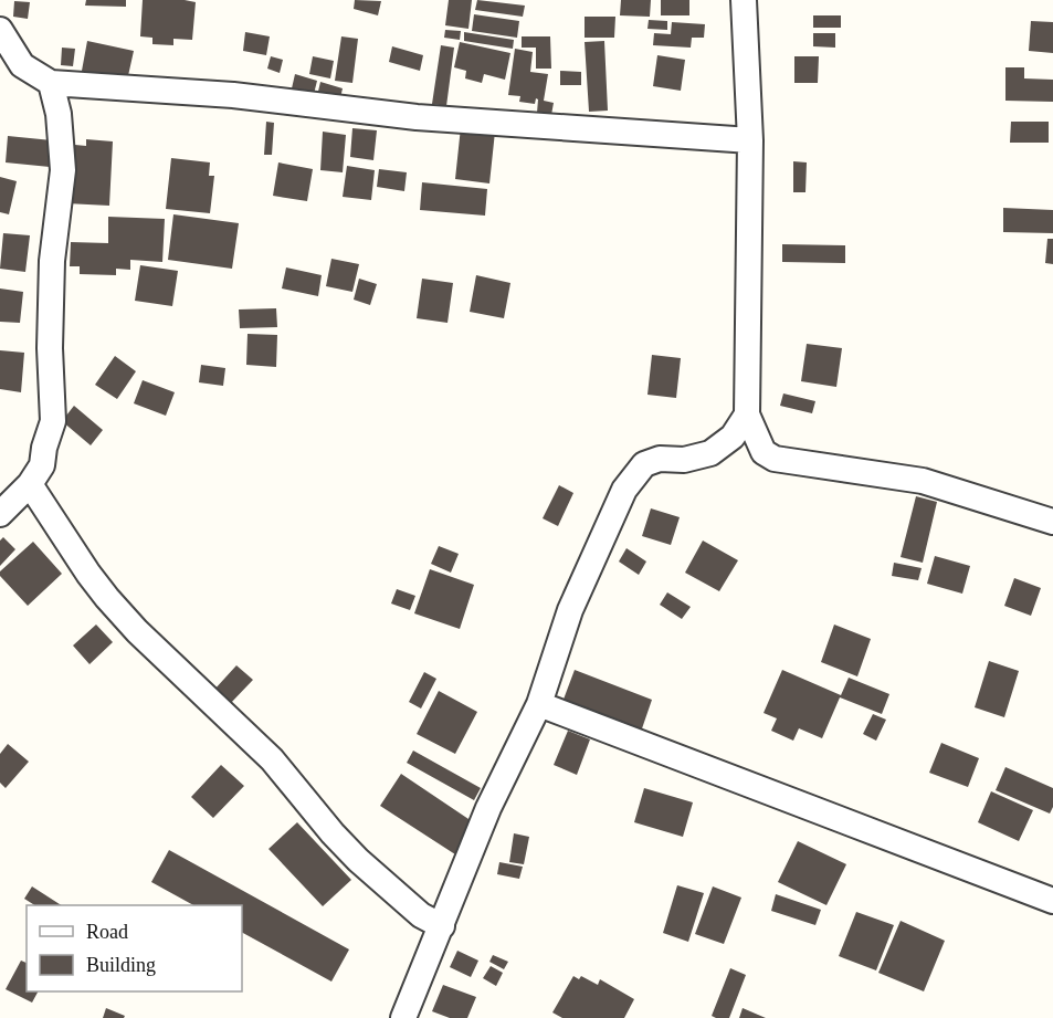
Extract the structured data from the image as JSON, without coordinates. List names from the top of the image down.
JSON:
{
  "legend": ["Road", "Building"]
}
